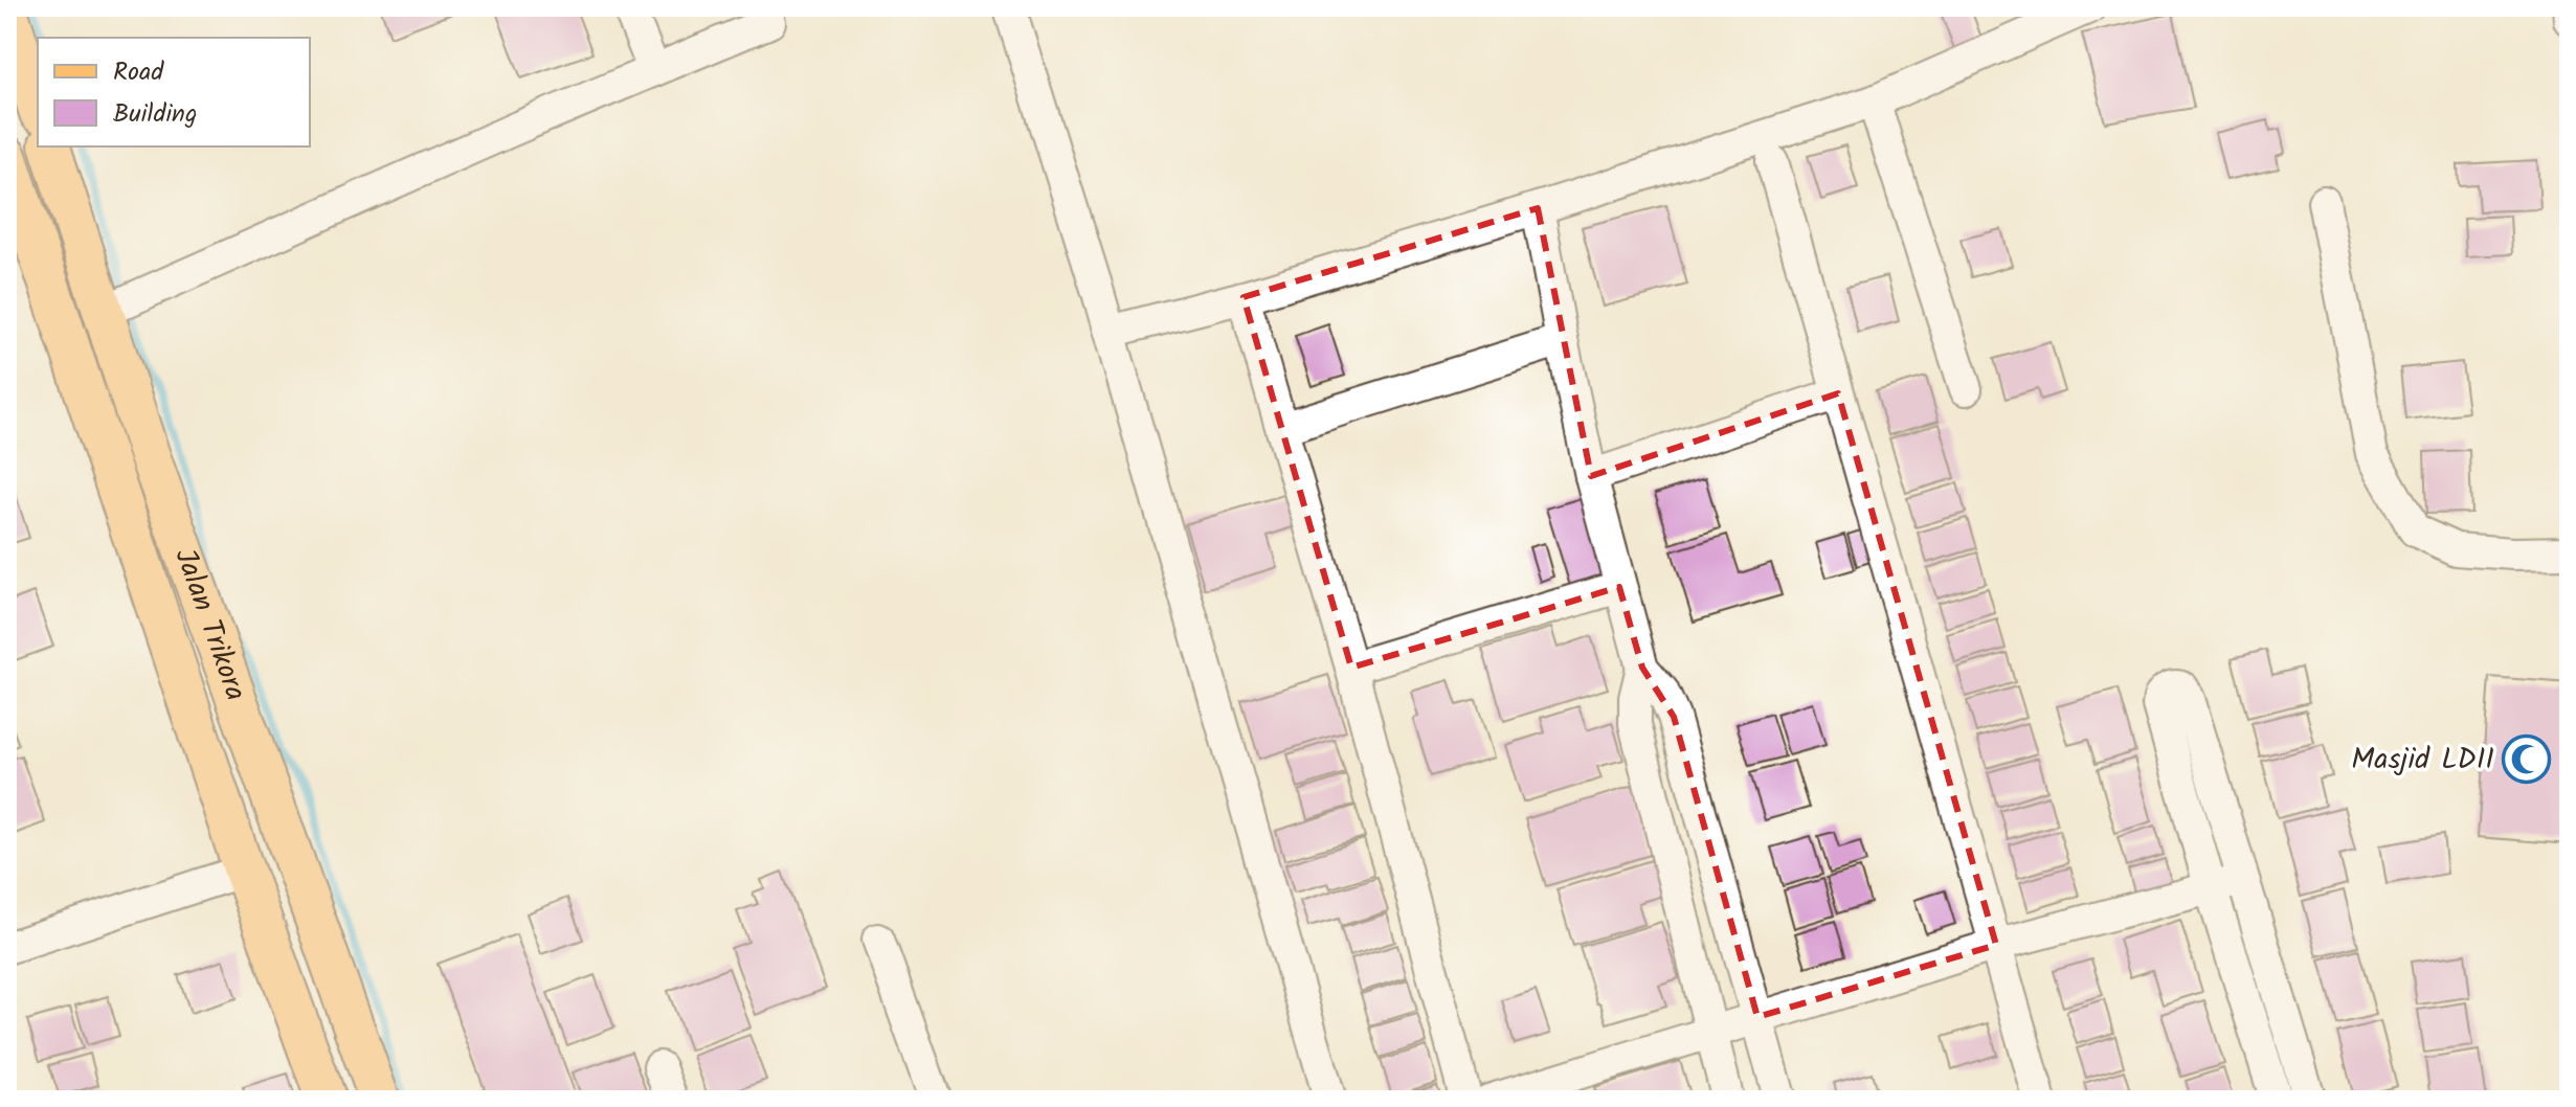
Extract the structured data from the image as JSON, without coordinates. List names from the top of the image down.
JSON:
{
  "streets": {
    "main road": ["Jalan Trikora"]
  },
  "places": {
    "mosque": ["Masjid LDII"]
  },
  "legend": ["Road", "Building"]
}
